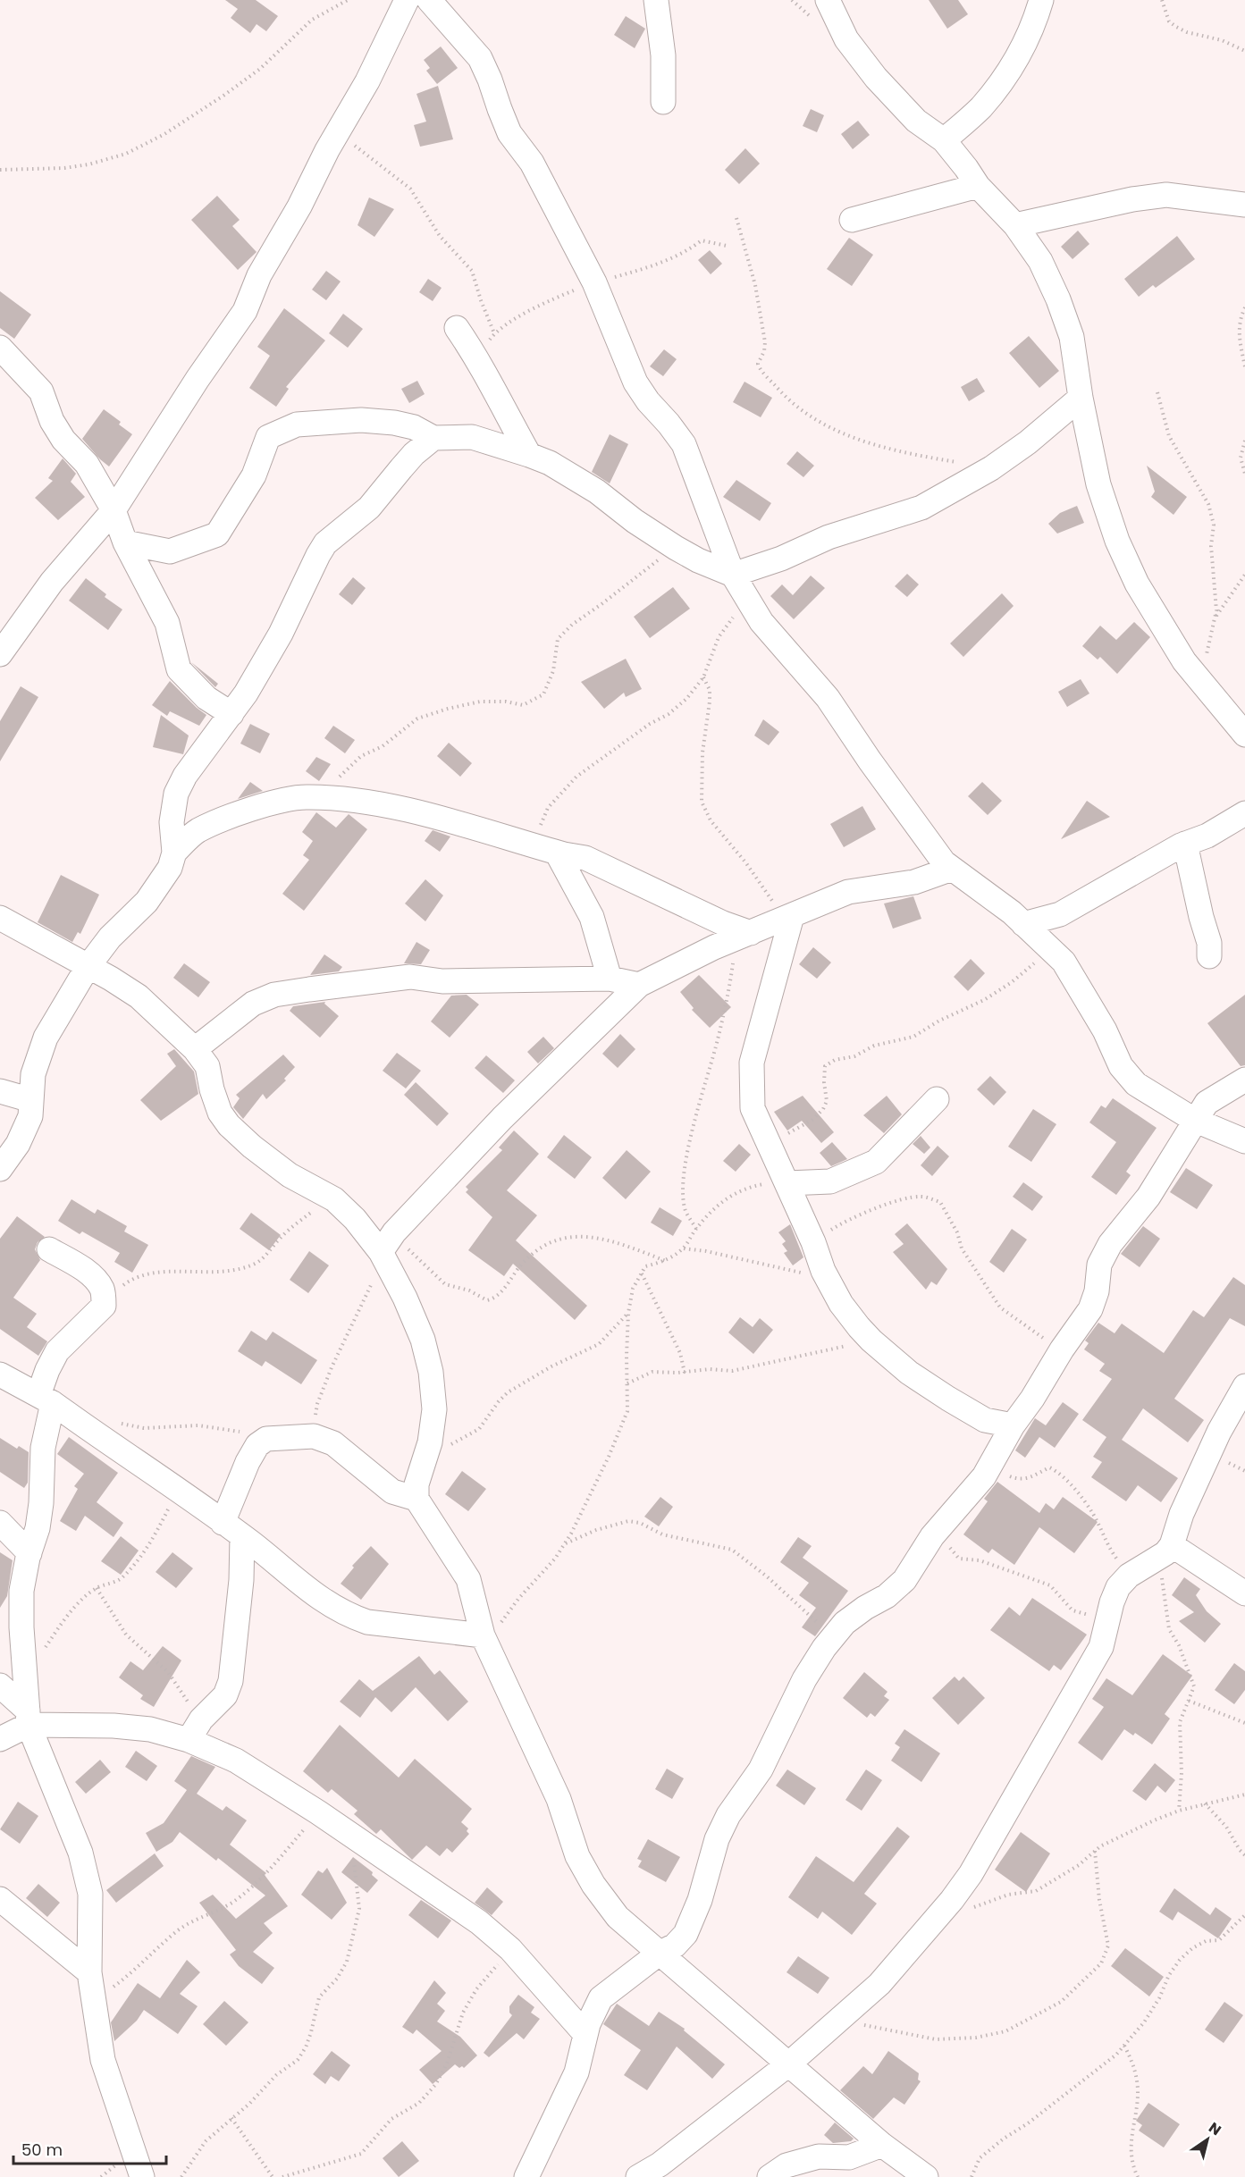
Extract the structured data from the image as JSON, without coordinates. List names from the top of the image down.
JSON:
{
  "scale_bar": "50 m",
  "north": "top right"
}
